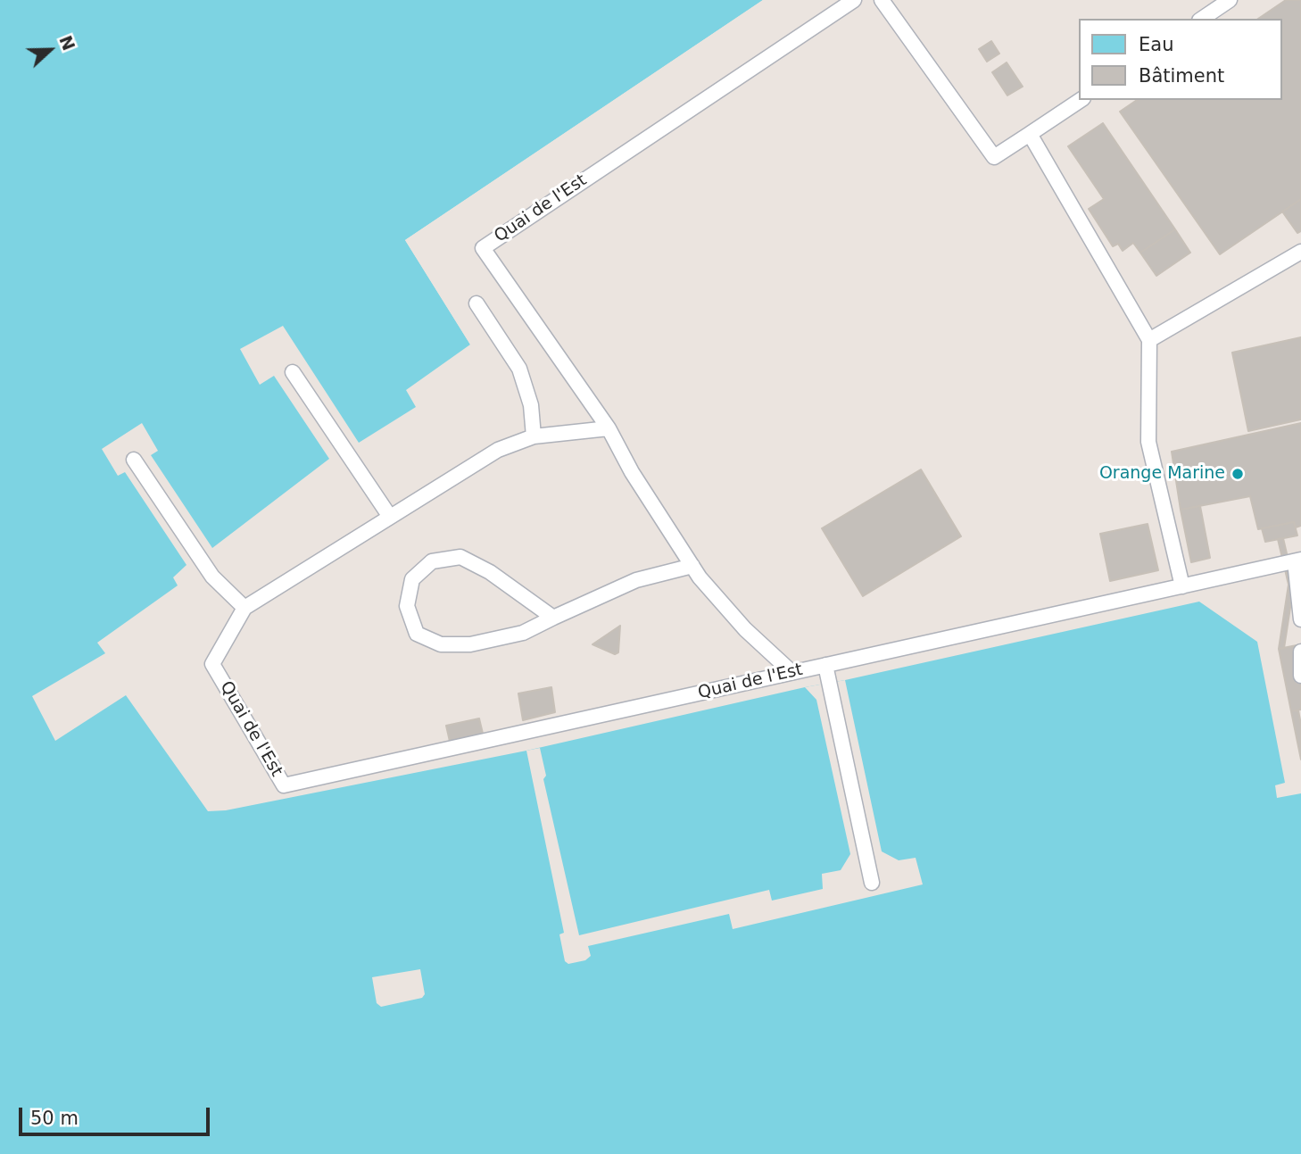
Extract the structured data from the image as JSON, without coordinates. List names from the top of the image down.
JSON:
{
  "streets": {
    "lane": ["Quai de l'Est"]
  },
  "places": ["Orange Marine"],
  "legend": ["Eau", "Bâtiment"],
  "scale_bar": "50 m",
  "north": "right"
}
